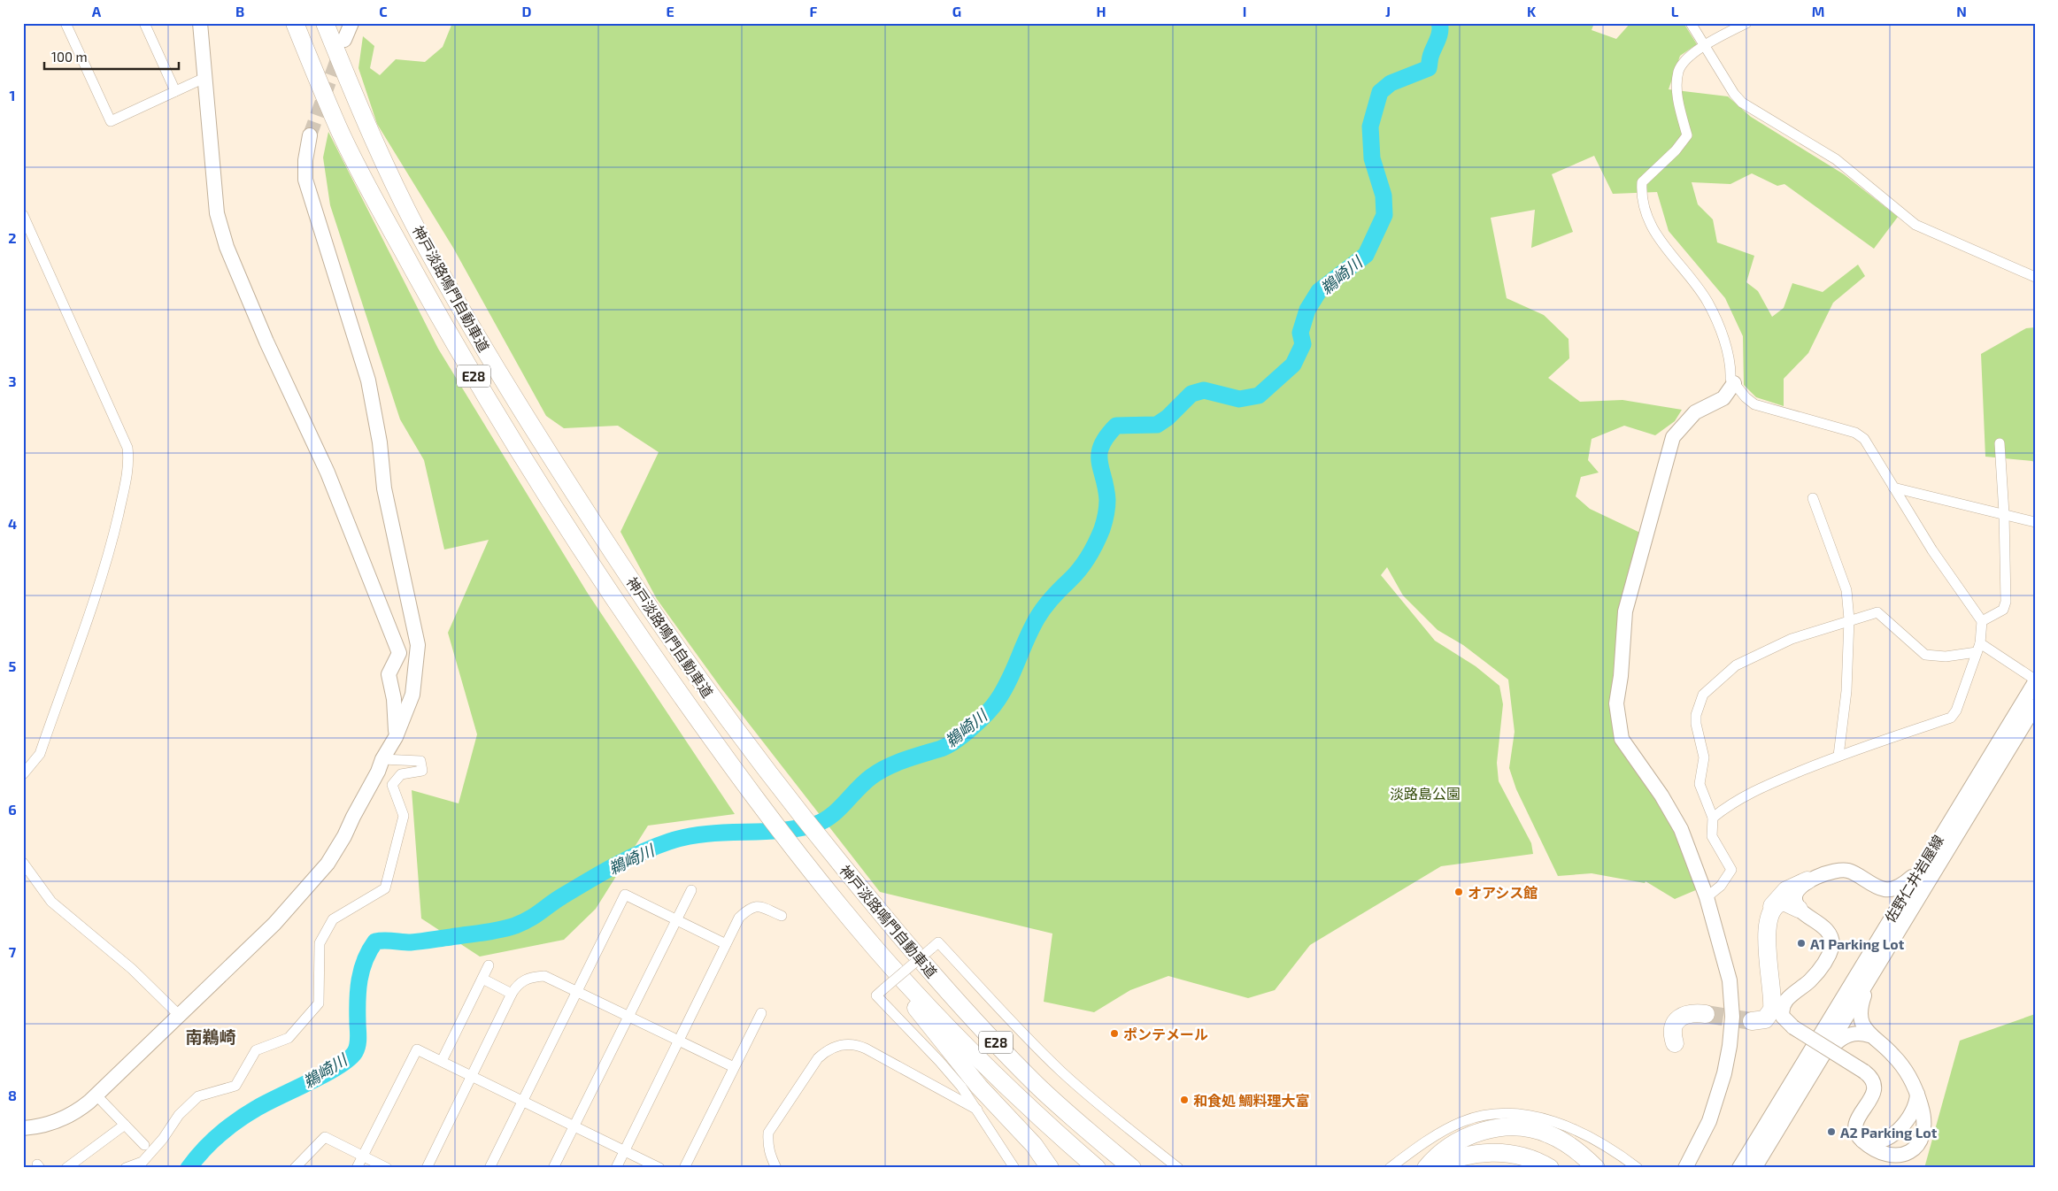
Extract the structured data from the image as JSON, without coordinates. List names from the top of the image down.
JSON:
{
  "streets": {
    "highway": ["神戸淡路鳴門自動車道", "E28"],
    "street": ["佐野仁井岩屋線"]
  },
  "districts": ["南鵜崎"],
  "water": ["鵜崎川"],
  "parks": ["淡路島公園"],
  "places": [
    "オアシス館",
    "A1 Parking Lot",
    "ポンテメール",
    "和食処 鯛料理大富",
    "A2 Parking Lot"
  ],
  "scale_bar": "100 m",
  "grid": {
    "columns": [
      "A",
      "B",
      "C",
      "D",
      "E",
      "F",
      "G",
      "H",
      "I",
      "J",
      "K",
      "L",
      "M",
      "N"
    ],
    "rows": [
      "1",
      "2",
      "3",
      "4",
      "5",
      "6",
      "7",
      "8"
    ]
  }
}
